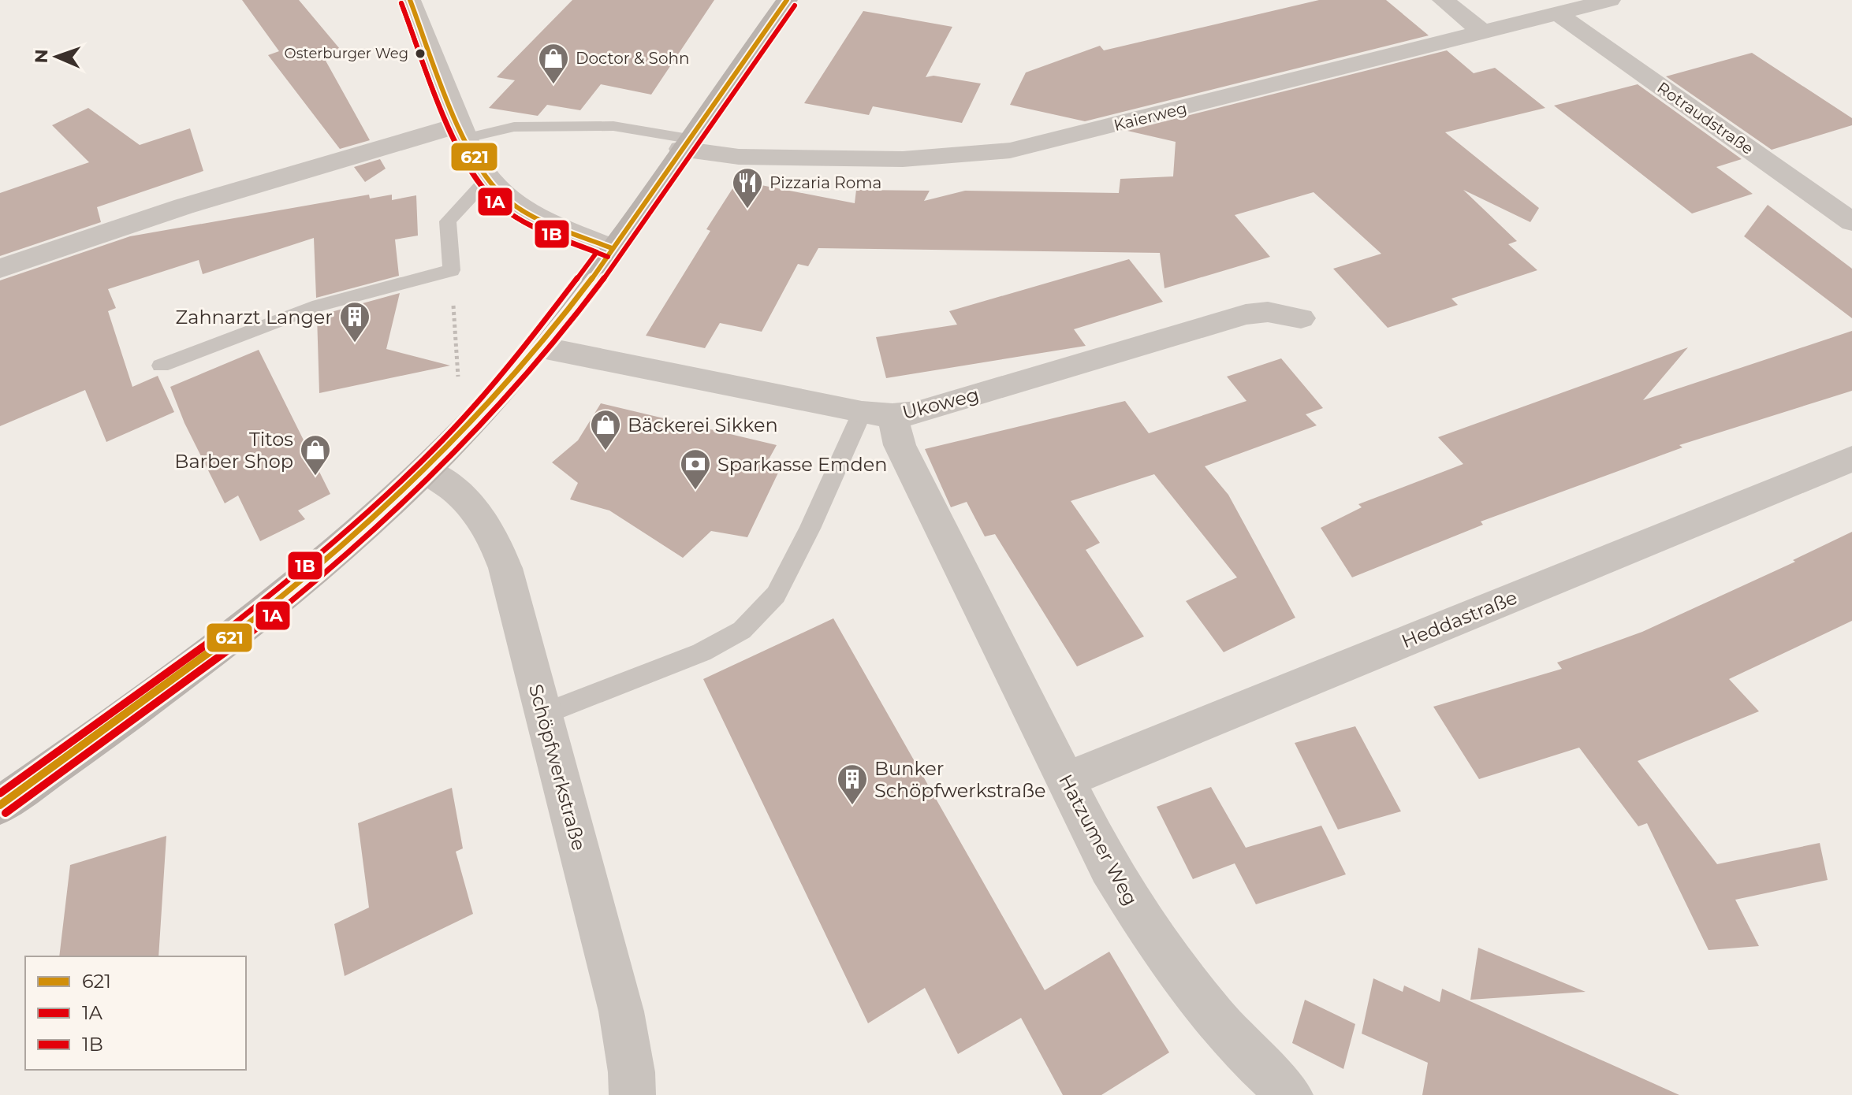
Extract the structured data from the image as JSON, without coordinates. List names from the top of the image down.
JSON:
{
  "streets": {
    "street": [
      "Kaierweg",
      "Rotraudstraße",
      "Ukoweg",
      "Heddastraße",
      "Schöpfwerkstraße",
      "Hatzumer Weg"
    ]
  },
  "crossings": [
    ["Kaierweg", "Rotraudstraße"],
    ["Ukoweg", "Hatzumer Weg"],
    ["Heddastraße", "Hatzumer Weg"]
  ],
  "places": {
    "other": ["Osterburger Weg"],
    "shop": ["Doctor & Sohn", "Bäckerei Sikken", "Titos Barber Shop"],
    "restaurant": ["Pizzaria Roma"],
    "building": ["Zahnarzt Langer", "Bunker Schöpfwerkstraße"],
    "bank": ["Sparkasse Emden"]
  },
  "lines": ["transit line 621", "transit line 1A", "transit line 1B"],
  "legend": ["621", "1A", "1B"],
  "north": "left"
}
